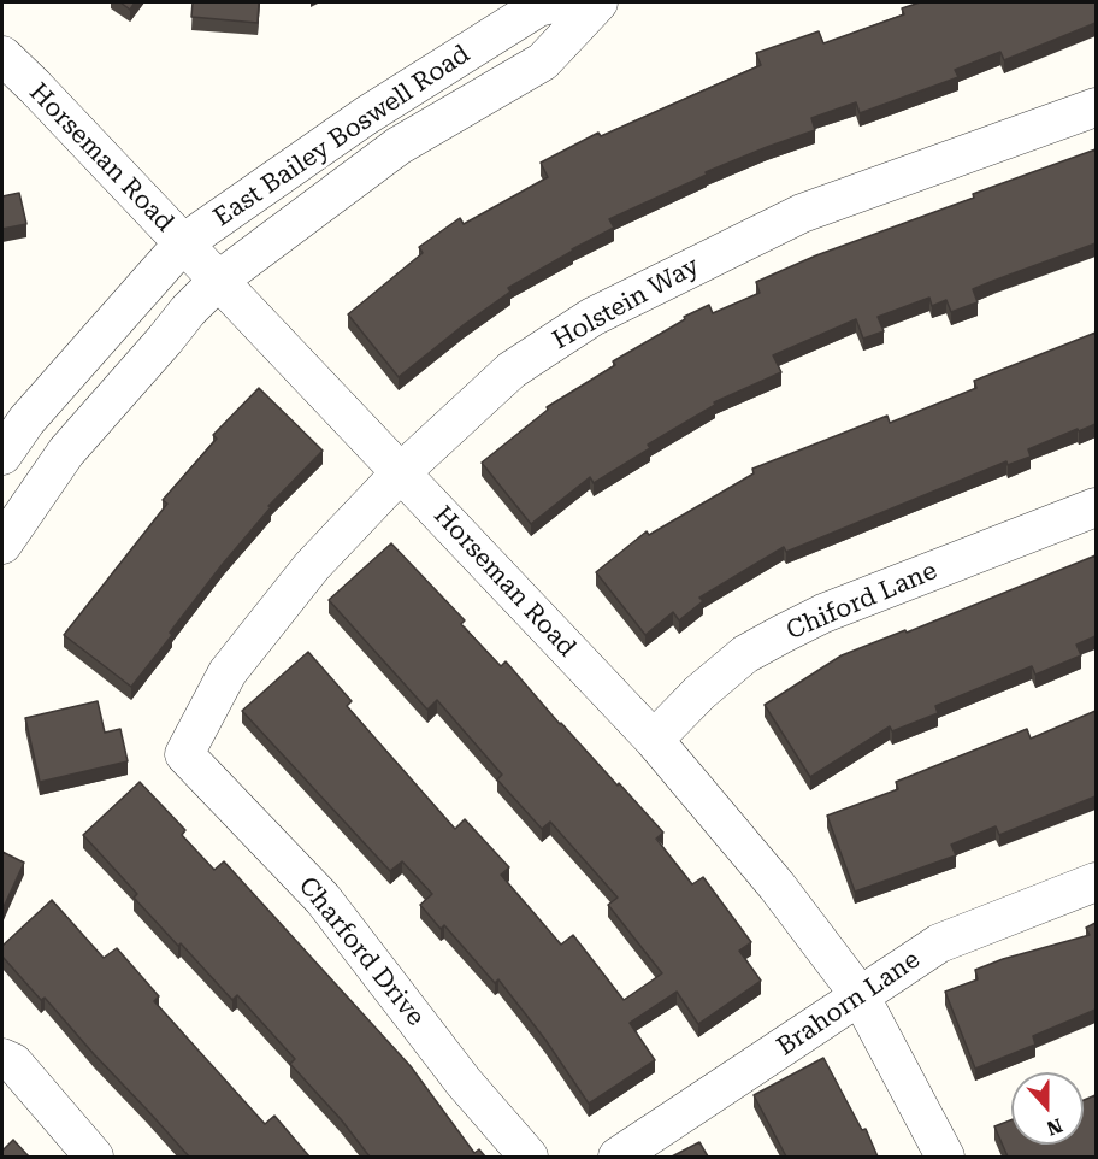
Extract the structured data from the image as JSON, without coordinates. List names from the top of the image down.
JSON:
{
  "streets": {
    "street": [
      "East Bailey Boswell Road",
      "Horseman Road",
      "Holstein Way",
      "Chiford Lane",
      "Charford Drive",
      "Brahorn Lane"
    ]
  },
  "crossings": [
    ["East Bailey Boswell Road", "Horseman Road"],
    ["Horseman Road", "Holstein Way"],
    ["Horseman Road", "Chiford Lane"],
    ["Horseman Road", "Brahorn Lane"],
    ["Holstein Way", "Charford Drive"]
  ],
  "north": "bottom"
}
